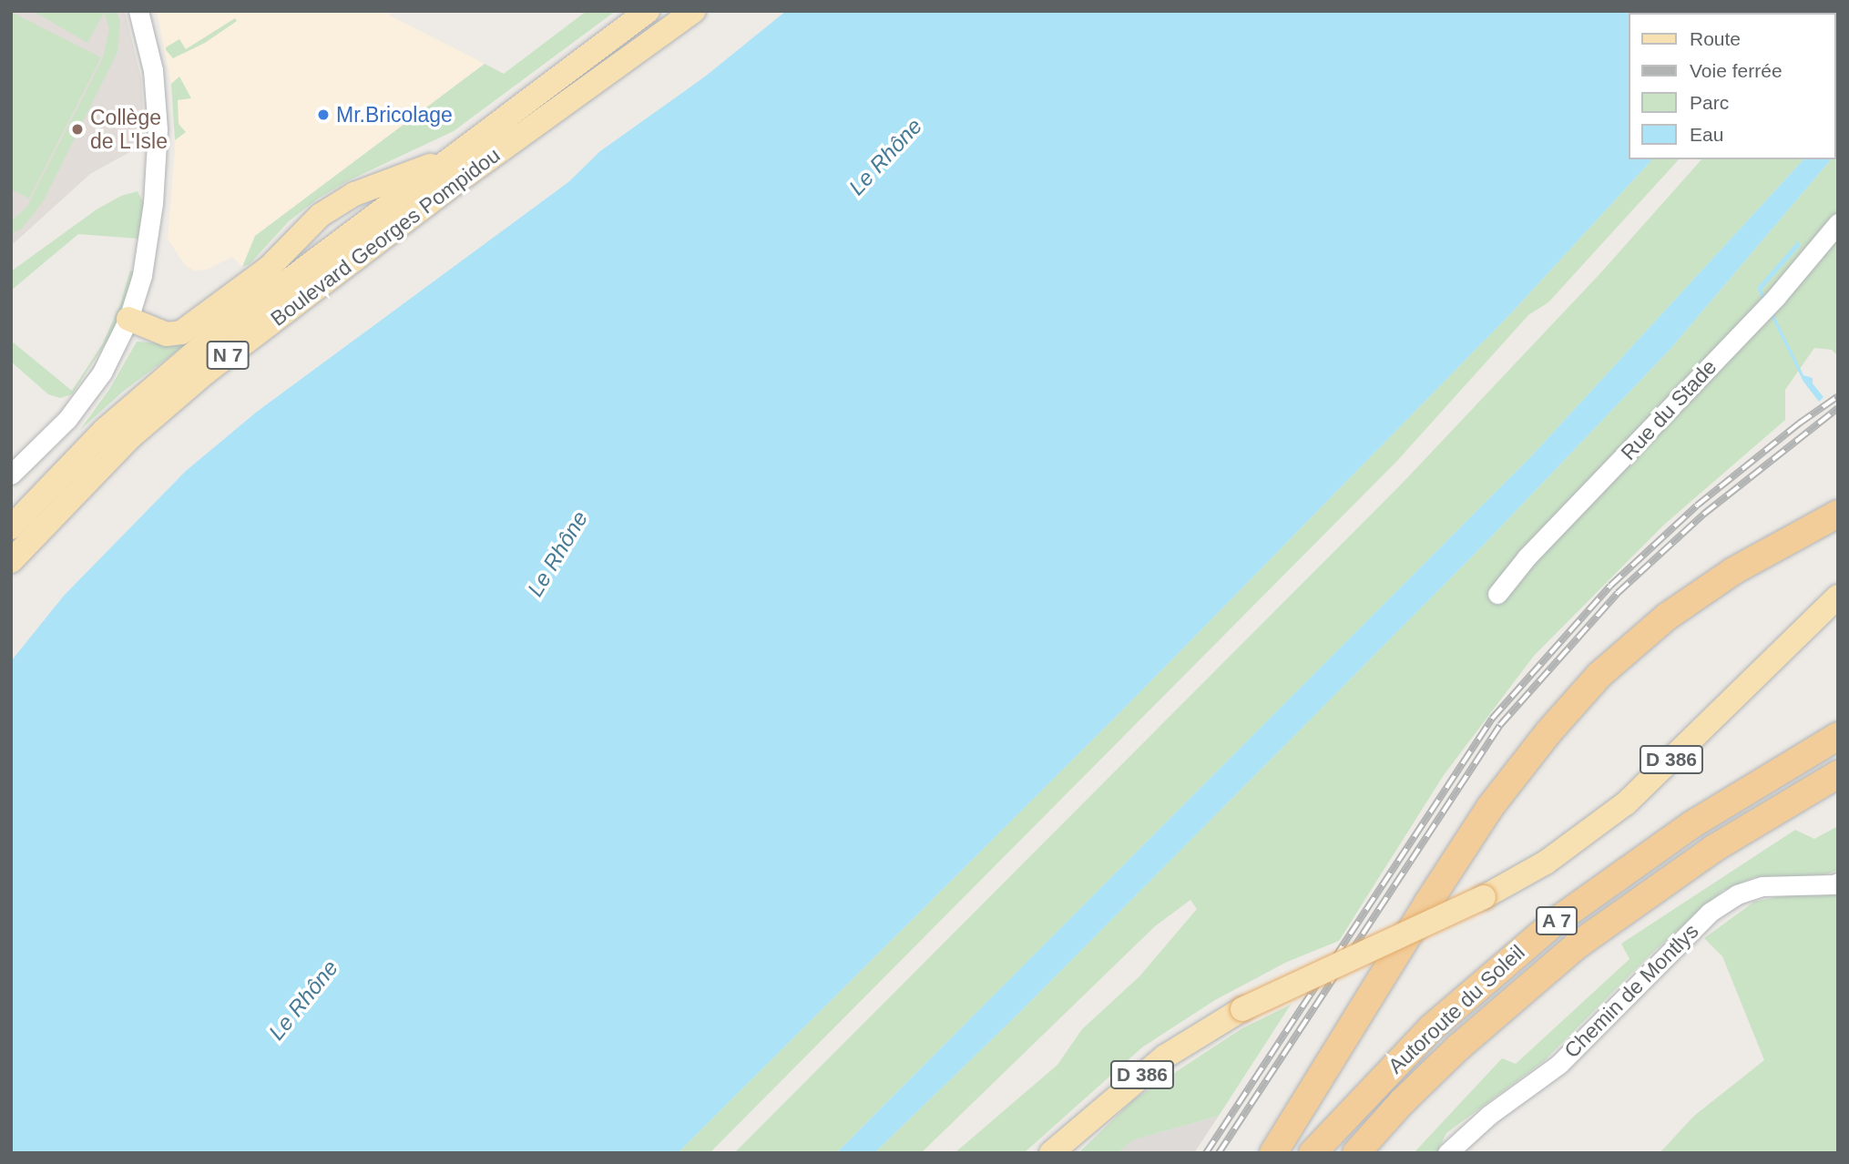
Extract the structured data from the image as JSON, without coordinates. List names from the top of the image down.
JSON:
{
  "streets": {
    "highway": ["A 7", "Autoroute du Soleil"],
    "main road": ["Boulevard Georges Pompidou", "N 7", "D 386"],
    "street": ["Rue du Stade", "Chemin de Montlys"]
  },
  "water": ["Le Rhône"],
  "places": ["Mr.Bricolage", "Collège de L'Isle"],
  "legend": [
    "Route",
    "Voie ferrée",
    "Parc",
    "Eau"
  ]
}
